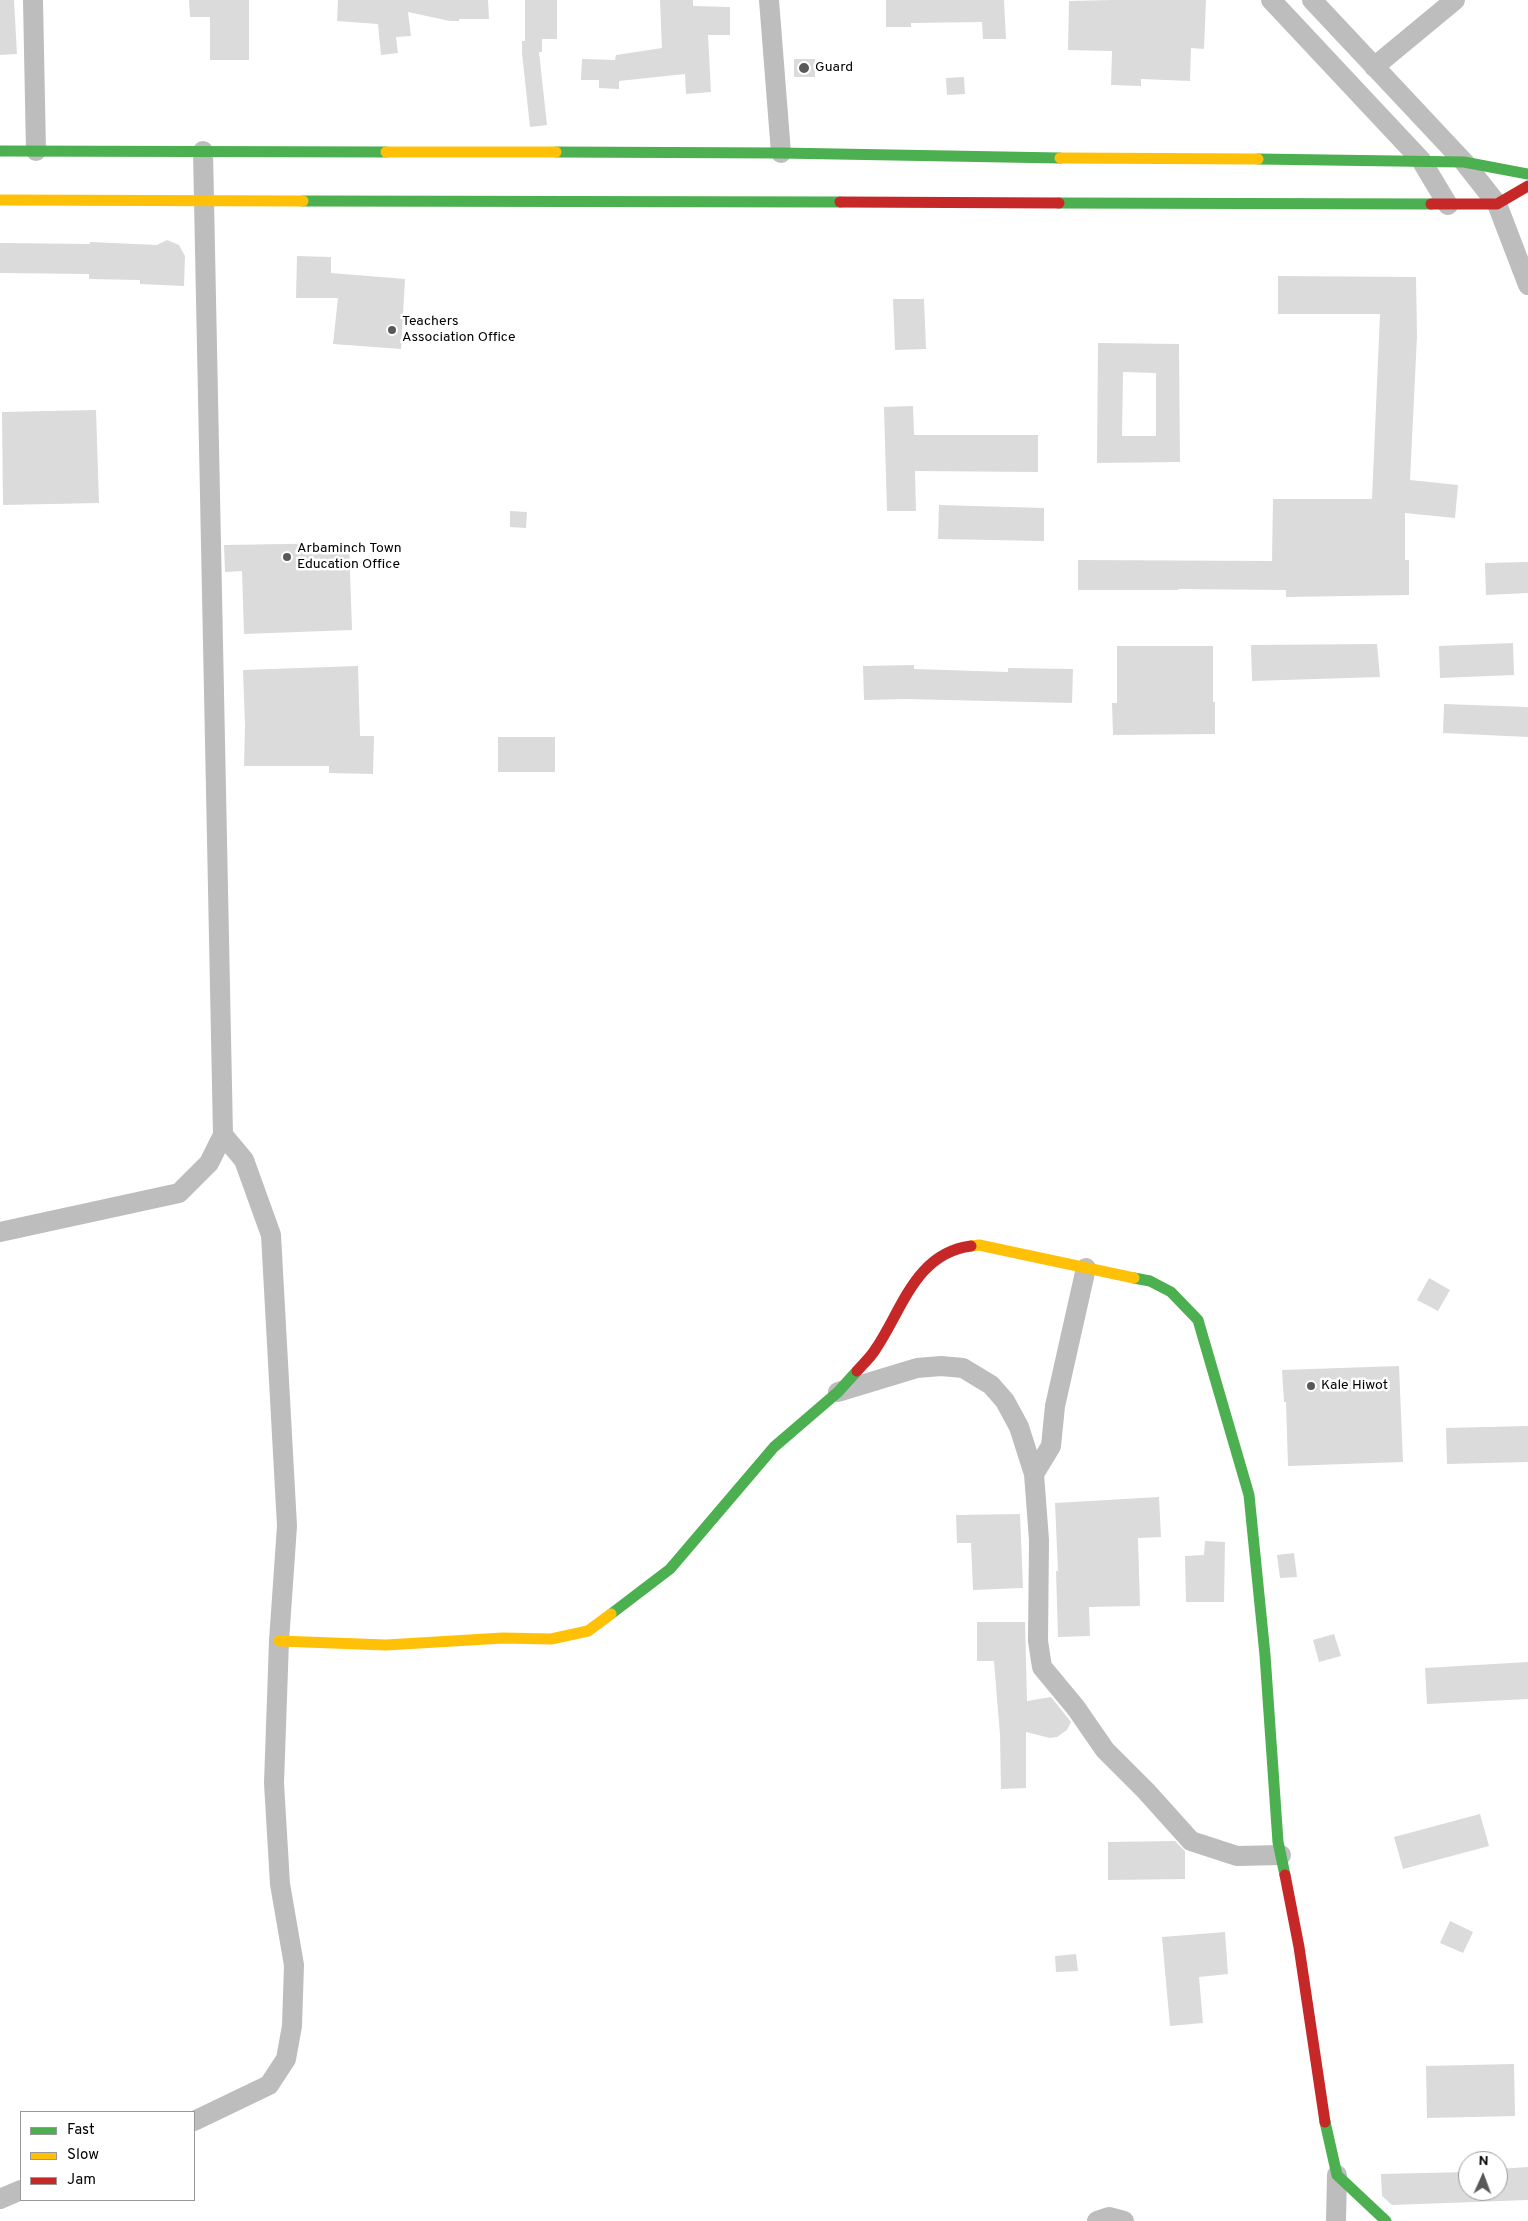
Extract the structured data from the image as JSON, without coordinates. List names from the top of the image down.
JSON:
{
  "places": [
    "Guard",
    "Teachers Association Office",
    "Arbaminch Town Education Office",
    "Kale Hiwot"
  ],
  "legend": ["Fast", "Slow", "Jam"],
  "north": "top"
}
